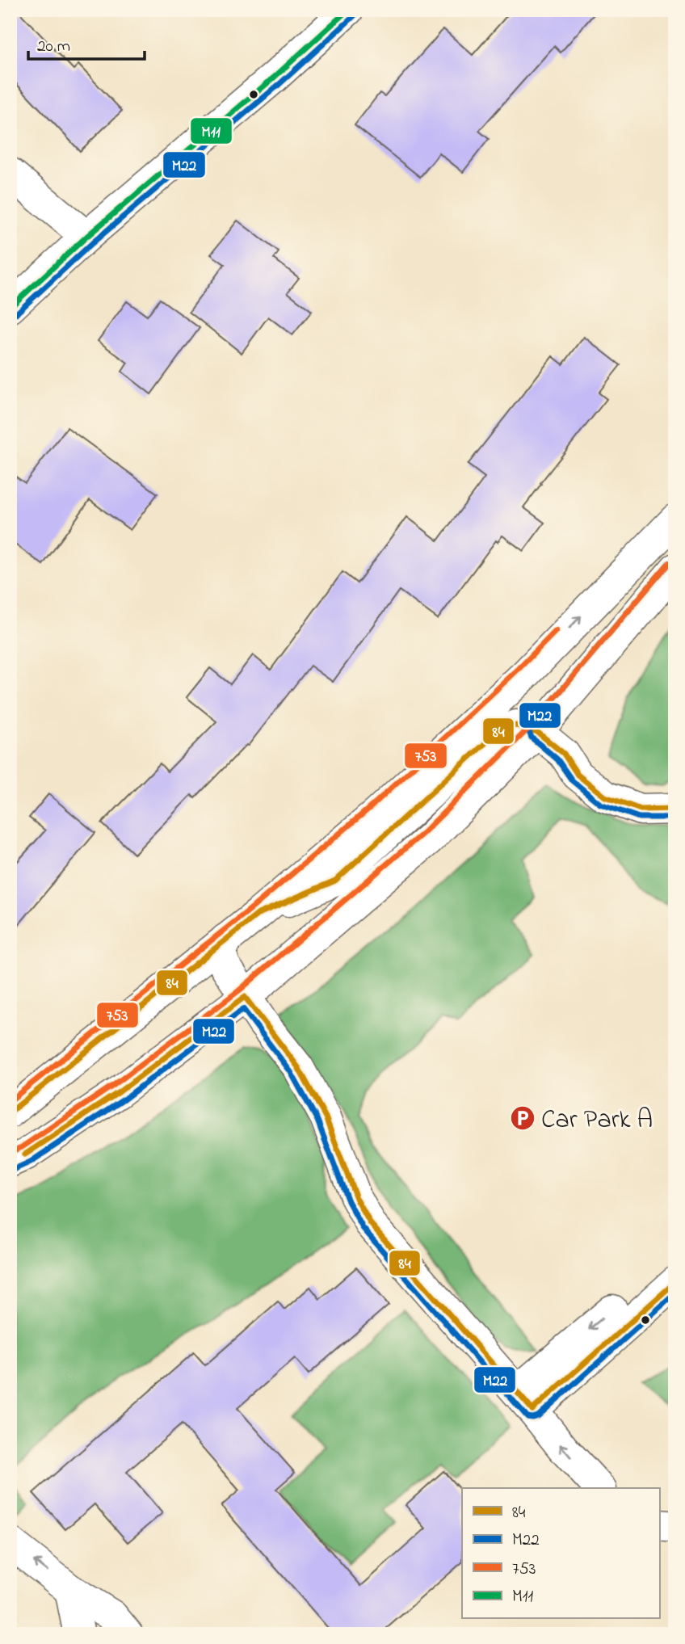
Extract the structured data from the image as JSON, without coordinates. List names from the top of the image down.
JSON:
{
  "places": {
    "parking": ["Car Park A"]
  },
  "lines": [
    "transit line M11",
    "transit line M22",
    "transit line 753",
    "transit line 84"
  ],
  "legend": [
    "84",
    "M22",
    "753",
    "M11"
  ],
  "scale_bar": "20 m"
}
